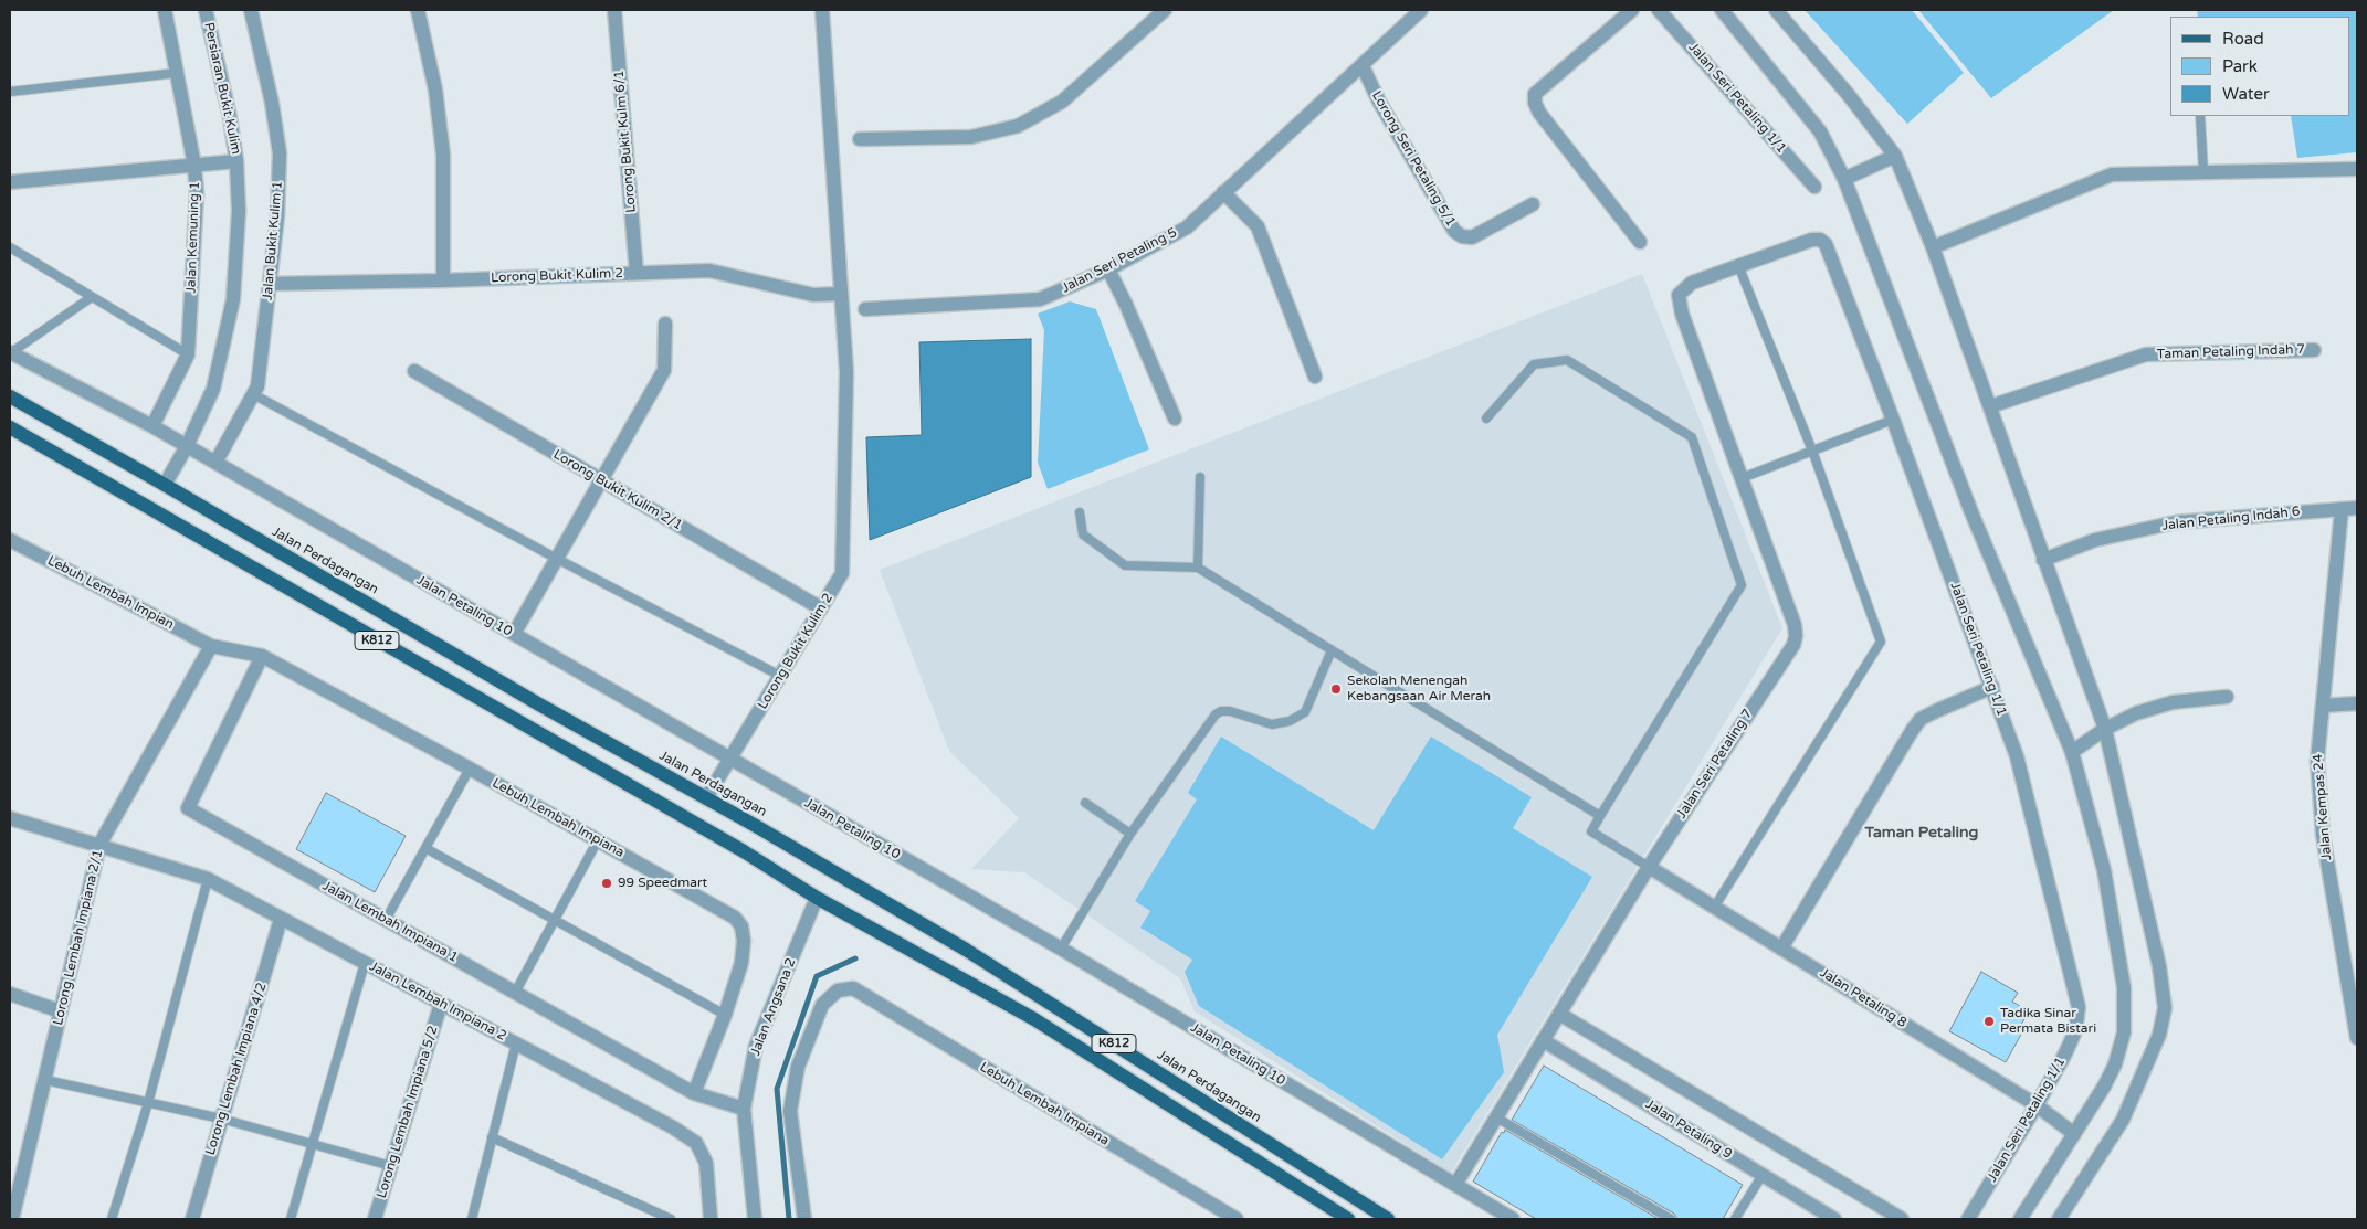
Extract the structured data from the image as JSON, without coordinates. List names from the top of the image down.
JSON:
{
  "streets": {
    "main road": ["Jalan Perdagangan", "K812"],
    "street": [
      "Persiaran Bukit Kulim",
      "Jalan Seri Petaling 1/1",
      "Lorong Bukit Kulm 6/1",
      "Lorong Seri Petaling 5/1",
      "Jalan Kemuning 1",
      "Jalan Bukit Kulim 1",
      "Jalan Seri Petaling 5",
      "Lorong Bukit Kulim 2",
      "Taman Petaling Indah 7",
      "Lorong Bukit Kulim 2/1",
      "Jalan Petaling Indah 6",
      "Lebuh Lembah Impian",
      "Jalan Petaling 10",
      "Jalan Seri Petaling 7",
      "Jalan Kempas 24",
      "Lebuh Lembah Impiana",
      "Jalan Lembah Impiana 1",
      "Lorong Lembah Impiana 2/1",
      "Jalan Petaling 8",
      "Jalan Lembah Impiana 2",
      "Jalan Angsana 2",
      "Lorong Lembah Impiana 4/2",
      "Lorong Lembah Impiana 5/2",
      "Jalan Petaling 9"
    ]
  },
  "crossings": [
    ["Persiaran Bukit Kulim", "Jalan Perdagangan"],
    ["Persiaran Bukit Kulim", "Jalan Petaling 10"],
    ["Jalan Seri Petaling 1/1", "Jalan Seri Petaling 7"],
    ["Jalan Seri Petaling 1/1", "Jalan Petaling 8"],
    ["Lorong Bukit Kulm 6/1", "Lorong Bukit Kulim 2"],
    ["Lorong Seri Petaling 5/1", "Jalan Seri Petaling 5"],
    ["Jalan Bukit Kulim 1", "Lorong Bukit Kulim 2"],
    ["Jalan Bukit Kulim 1", "Jalan Petaling 10"],
    ["Lorong Bukit Kulim 2", "Lorong Bukit Kulim 2/1"],
    ["Lorong Bukit Kulim 2", "Jalan Perdagangan"],
    ["Lorong Bukit Kulim 2", "Jalan Petaling 10"],
    ["Jalan Petaling Indah 6", "Jalan Kempas 24"],
    ["Lebuh Lembah Impian", "Lebuh Lembah Impiana"],
    ["Lebuh Lembah Impian", "Lorong Lembah Impiana 2/1"],
    ["Jalan Petaling 10", "Jalan Seri Petaling 7"],
    ["K812", "Jalan Angsana 2"],
    ["Jalan Seri Petaling 7", "Jalan Petaling 8"],
    ["Jalan Seri Petaling 7", "Jalan Petaling 9"],
    ["Lebuh Lembah Impiana", "Jalan Lembah Impiana 1"],
    ["Lebuh Lembah Impiana", "Lorong Lembah Impiana 2/1"],
    ["Jalan Lembah Impiana 1", "Jalan Angsana 2"],
    ["Lorong Lembah Impiana 2/1", "Jalan Lembah Impiana 2"],
    ["Jalan Lembah Impiana 2", "Lorong Lembah Impiana 4/2"],
    ["Jalan Lembah Impiana 2", "Lorong Lembah Impiana 5/2"]
  ],
  "districts": ["Taman Petaling"],
  "places": ["Sekolah Menengah Kebangsaan Air Merah", "99 Speedmart", "Tadika Sinar Permata Bistari"],
  "legend": ["Road", "Park", "Water"]
}
